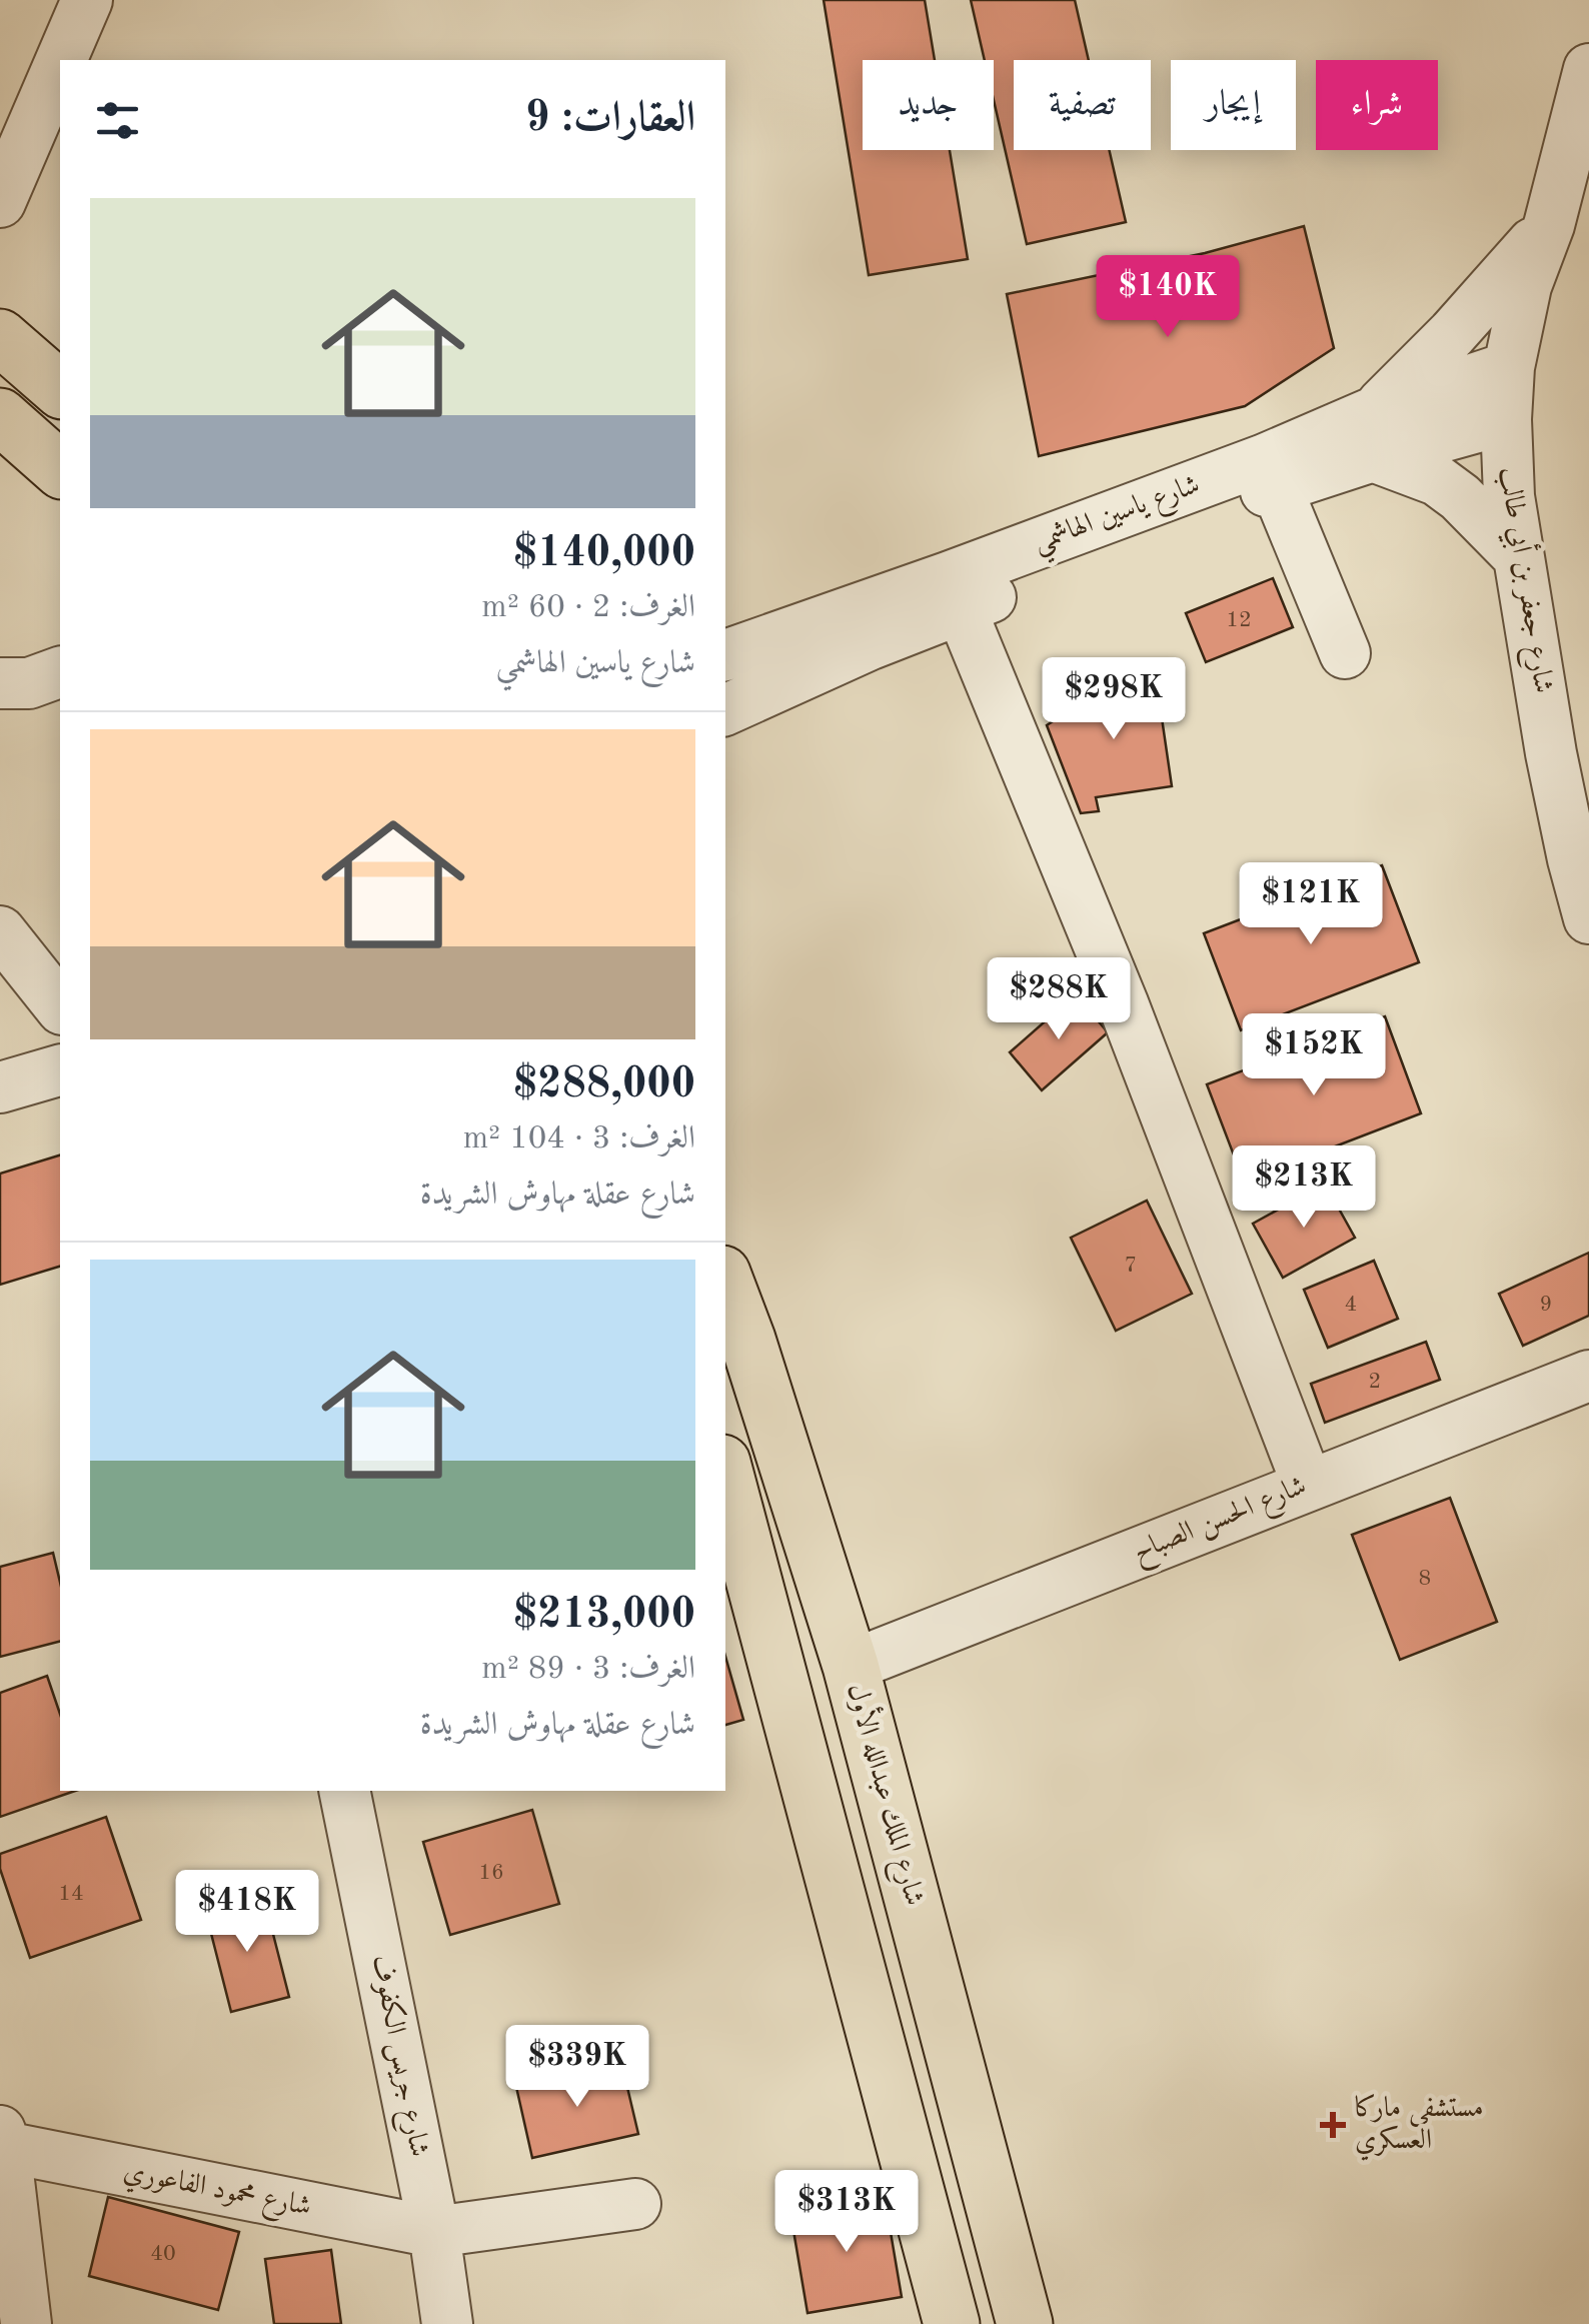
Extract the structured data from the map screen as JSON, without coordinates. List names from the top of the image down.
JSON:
{
  "streets": {
    "main road": ["شارع الملك عبدالله الأول"],
    "street": [
      "شارع ياسين الهاشمي",
      "شارع جعفر بن أبي طالب",
      "شارع الحسن الصباح",
      "شارع جريس الكفوف",
      "شارع محمود الفاعوري"
    ]
  },
  "crossings": [
    ["شارع ياسين الهاشمي", "شارع جعفر بن أبي طالب"],
    ["شارع الحسن الصباح", "شارع الملك عبدالله الأول"],
    ["شارع جريس الكفوف", "شارع محمود الفاعوري"]
  ],
  "places": {
    "health": ["مستشفى ماركا العسكري"]
  },
  "house_numbers": [
    "12",
    "7",
    "4",
    "9",
    "2",
    "8",
    "16",
    "14",
    "40"
  ],
  "page": {
    "chip": [
      "شراء",
      "إيجار",
      "تصفية",
      "جديد"
    ],
    "heading": "العقارات: 9",
    "list": [
      {
        "name": "$140,000",
        "note": "الغرف: 2 · 60 m² · شارع ياسين الهاشمي"
      },
      {
        "name": "$288,000",
        "note": "الغرف: 3 · 104 m² · شارع عقلة مهاوش الشريدة"
      },
      {
        "name": "$213,000",
        "note": "الغرف: 3 · 89 m² · شارع عقلة مهاوش الشريدة"
      }
    ],
    "price": [
      "$140K",
      "$298K",
      "$121K",
      "$288K",
      "$152K",
      "$213K",
      "$418K",
      "$339K",
      "$313K"
    ]
  }
}
